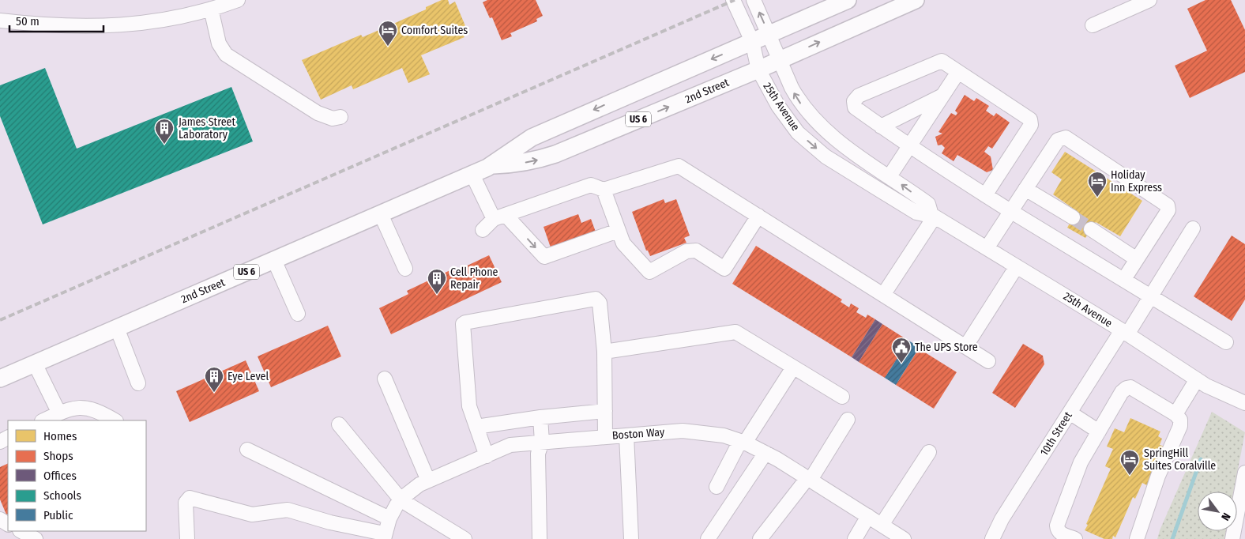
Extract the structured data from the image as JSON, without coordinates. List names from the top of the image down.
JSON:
{
  "streets": {
    "main road": ["2nd Street", "US 6"],
    "street": ["25th Avenue", "Boston Way", "10th Street"]
  },
  "crossings": [
    ["2nd Street", "25th Avenue"],
    ["25th Avenue", "10th Street"]
  ],
  "places": {
    "hotel": ["Comfort Suites", "Holiday Inn Express", "SpringHill Suites Coralville"],
    "building": ["James Street Laboratory", "Cell Phone Repair", "Eye Level"],
    "public building": ["The UPS Store"]
  },
  "legend": [
    "Homes",
    "Shops",
    "Offices",
    "Schools",
    "Public"
  ],
  "scale_bar": "50 m",
  "north": "bottom right"
}
